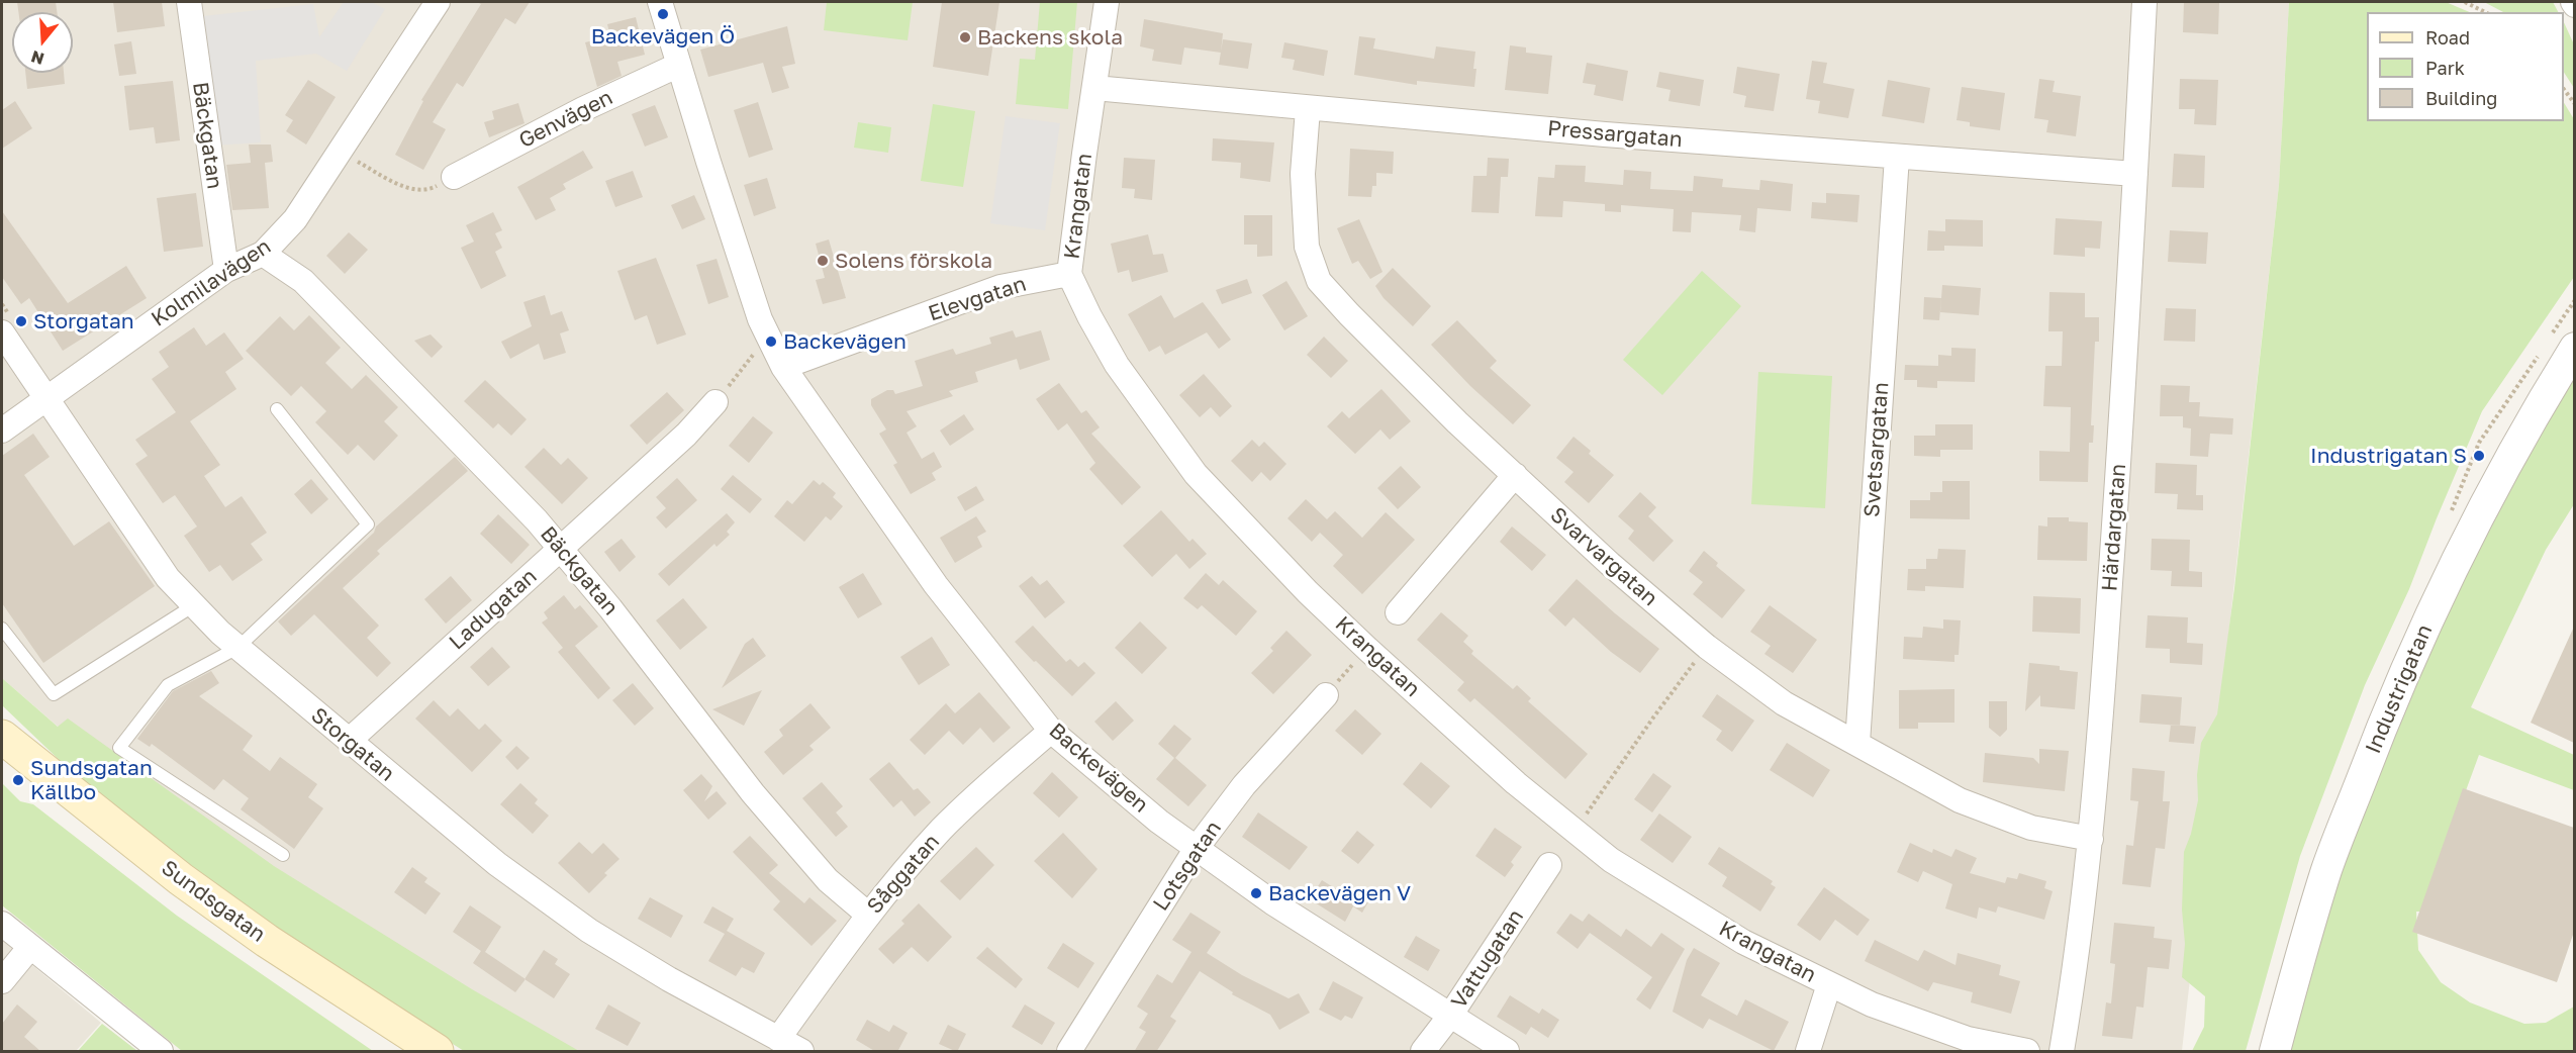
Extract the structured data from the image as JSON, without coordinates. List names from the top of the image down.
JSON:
{
  "streets": {
    "main road": ["Sundsgatan"],
    "street": [
      "Genvägen",
      "Pressargatan",
      "Bäckgatan",
      "Krangatan",
      "Kolmilavägen",
      "Elevgatan",
      "Svetsargatan",
      "Härdargatan",
      "Svarvargatan",
      "Ladugatan",
      "Industrigatan",
      "Storgatan",
      "Backevägen",
      "Lotsgatan",
      "Såggatan",
      "Vattugatan"
    ]
  },
  "crossings": [
    ["Genvägen", "Backevägen"],
    ["Pressargatan", "Krangatan"],
    ["Pressargatan", "Svetsargatan"],
    ["Pressargatan", "Härdargatan"],
    ["Pressargatan", "Svarvargatan"],
    ["Bäckgatan", "Kolmilavägen"],
    ["Bäckgatan", "Ladugatan"],
    ["Bäckgatan", "Såggatan"],
    ["Krangatan", "Elevgatan"],
    ["Kolmilavägen", "Storgatan"],
    ["Elevgatan", "Backevägen"],
    ["Svetsargatan", "Svarvargatan"],
    ["Härdargatan", "Svarvargatan"],
    ["Ladugatan", "Storgatan"],
    ["Storgatan", "Såggatan"],
    ["Backevägen", "Lotsgatan"],
    ["Backevägen", "Såggatan"],
    ["Backevägen", "Vattugatan"]
  ],
  "places": [
    "Backevägen Ö",
    "Backens skola",
    "Solens förskola",
    "Storgatan",
    "Backevägen",
    "Industrigatan S",
    "Sundsgatan Källbo",
    "Backevägen V"
  ],
  "legend": ["Road", "Park", "Building"],
  "north": "bottom"
}
